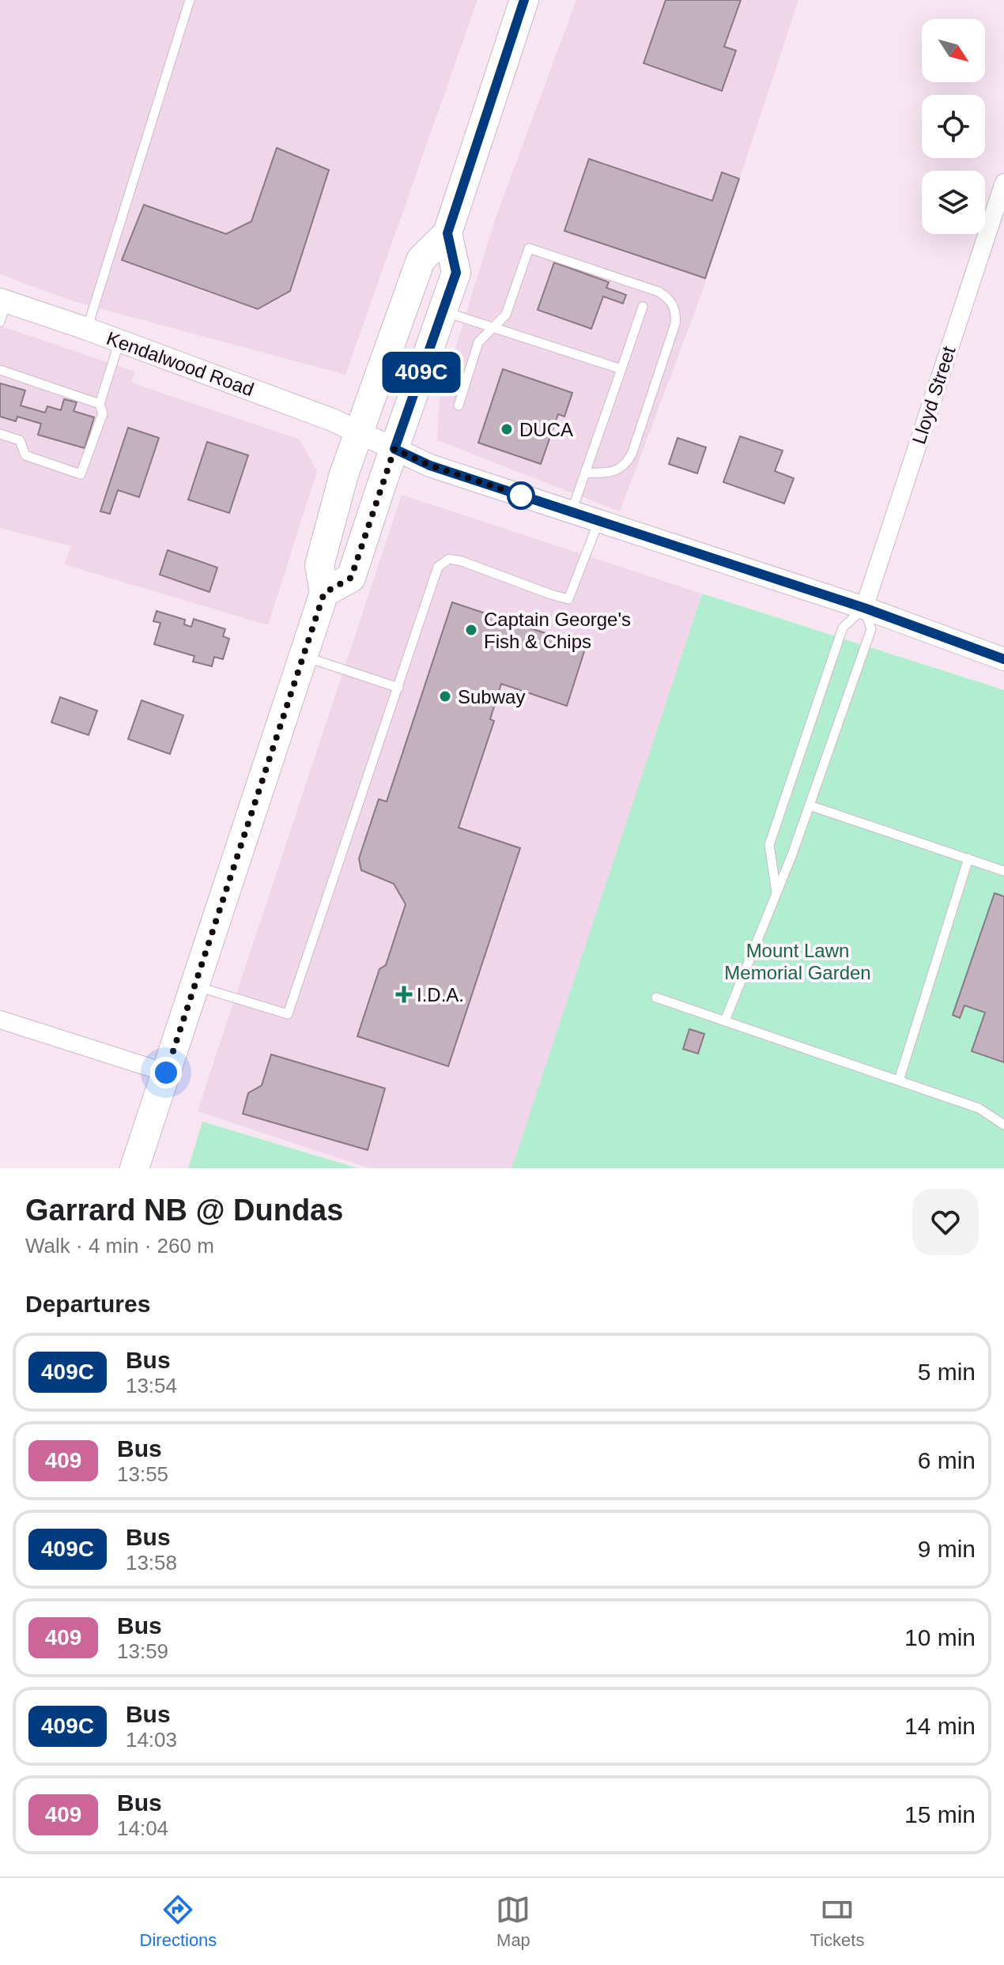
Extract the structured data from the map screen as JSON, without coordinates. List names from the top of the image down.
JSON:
{
  "streets": {
    "street": ["Kendalwood Road", "Lloyd Street"]
  },
  "crossings": [
    ["Kendalwood Road", "Lloyd Street"]
  ],
  "parks": ["Mount Lawn Memorial Garden"],
  "places": {
    "other": ["DUCA", "Captain George's Fish & Chips", "Subway"],
    "health": ["I.D.A."]
  },
  "lines": ["bus line 409C"],
  "north": "bottom right",
  "page": {
    "on_map": "409C",
    "heading": [
      ["Garrard NB @ Dundas", "Walk · 4 min · 260 m"],
      "Departures"
    ],
    "list": [
      {
        "mark": "409C",
        "name": "Bus",
        "note": "13:54",
        "value": "5 min"
      },
      {
        "mark": "409",
        "name": "Bus",
        "note": "13:55",
        "value": "6 min"
      },
      {
        "mark": "409C",
        "name": "Bus",
        "note": "13:58",
        "value": "9 min"
      },
      {
        "mark": "409",
        "name": "Bus",
        "note": "13:59",
        "value": "10 min"
      },
      {
        "mark": "409C",
        "name": "Bus",
        "note": "14:03",
        "value": "14 min"
      },
      {
        "mark": "409",
        "name": "Bus",
        "note": "14:04",
        "value": "15 min"
      }
    ],
    "tabs": ["Directions", "Map", "Tickets"]
  }
}
